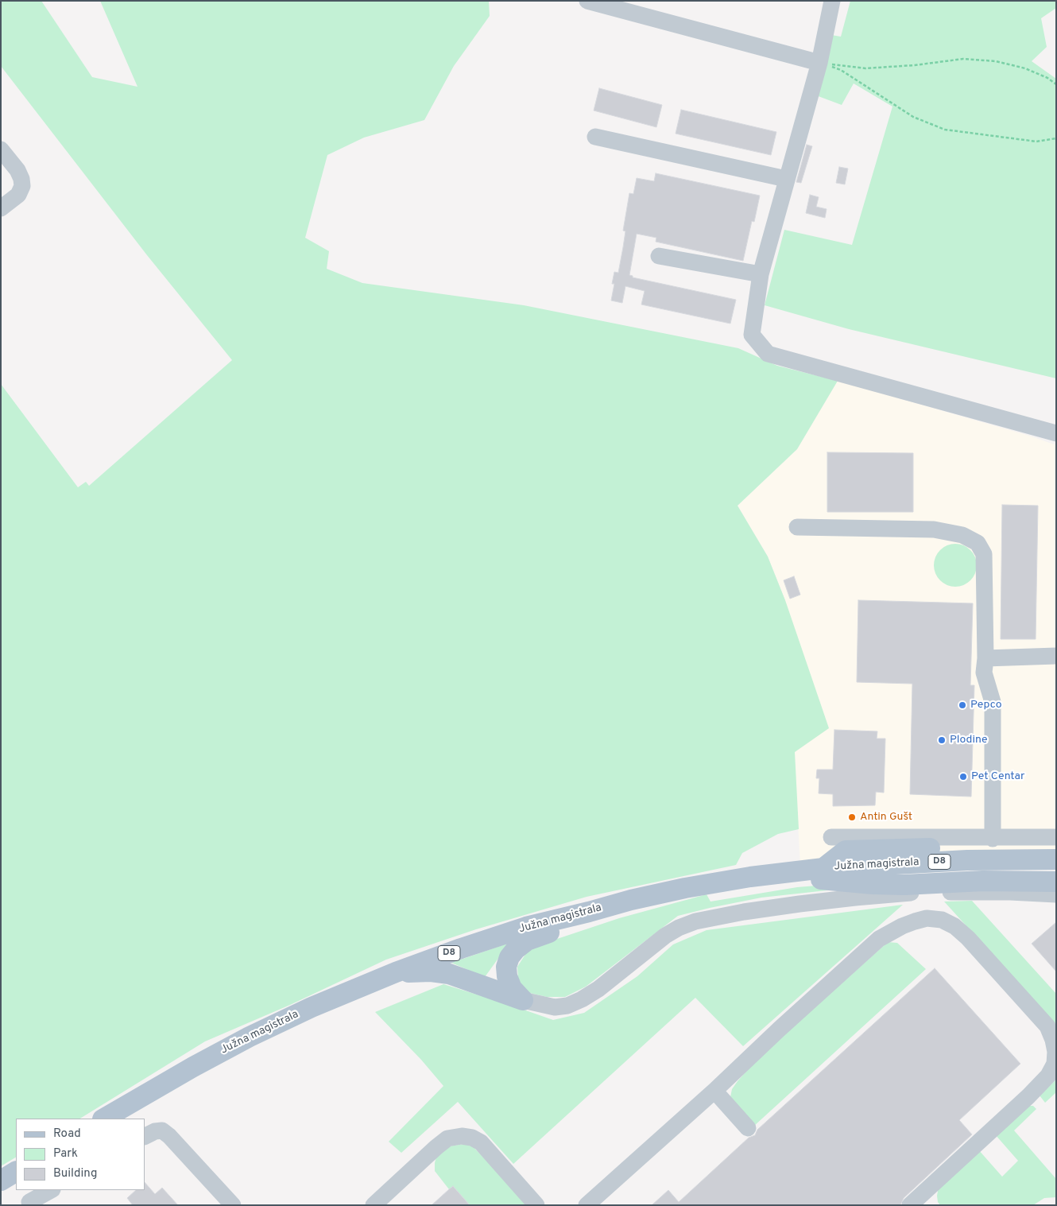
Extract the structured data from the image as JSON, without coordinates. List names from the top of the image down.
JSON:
{
  "streets": {
    "main road": ["D8", "Južna magistrala"]
  },
  "places": [
    "Pepco",
    "Plodine",
    "Pet Centar",
    "Antin Gušt"
  ],
  "legend": ["Road", "Park", "Building"]
}
